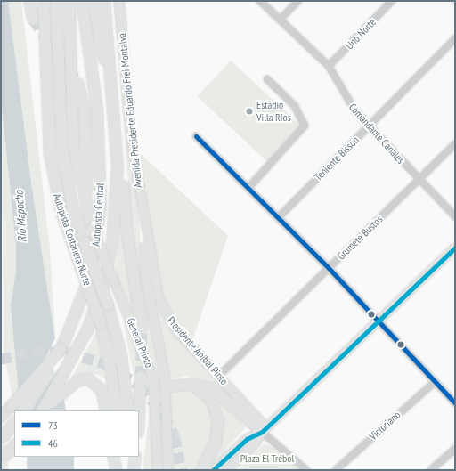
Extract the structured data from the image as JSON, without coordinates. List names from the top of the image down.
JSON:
{
  "streets": {
    "highway": ["Autopista Central", "Autopista Costanera Norte"],
    "main road": ["Avenida Presidente Eduardo Frei Montalva", "General Prieto", "Presidente Aníbal Pinto"],
    "street": [
      "Uno Norte",
      "Comandante Canales",
      "Teniente Bisson",
      "Grumete Bustos",
      "Victoriano"
    ]
  },
  "crossings": [
    ["Uno Norte", "Comandante Canales"],
    ["Avenida Presidente Eduardo Frei Montalva", "General Prieto"],
    ["Avenida Presidente Eduardo Frei Montalva", "Presidente Aníbal Pinto"],
    ["Comandante Canales", "Teniente Bisson"],
    ["Comandante Canales", "Grumete Bustos"],
    ["Grumete Bustos", "Presidente Aníbal Pinto"],
    ["General Prieto", "Presidente Aníbal Pinto"]
  ],
  "water": ["Río Mapocho"],
  "parks": ["Plaza El Trébol"],
  "places": ["Estadio Villa Ríos"],
  "lines": ["transit line 73", "transit line 46"],
  "legend": ["73", "46"]
}
